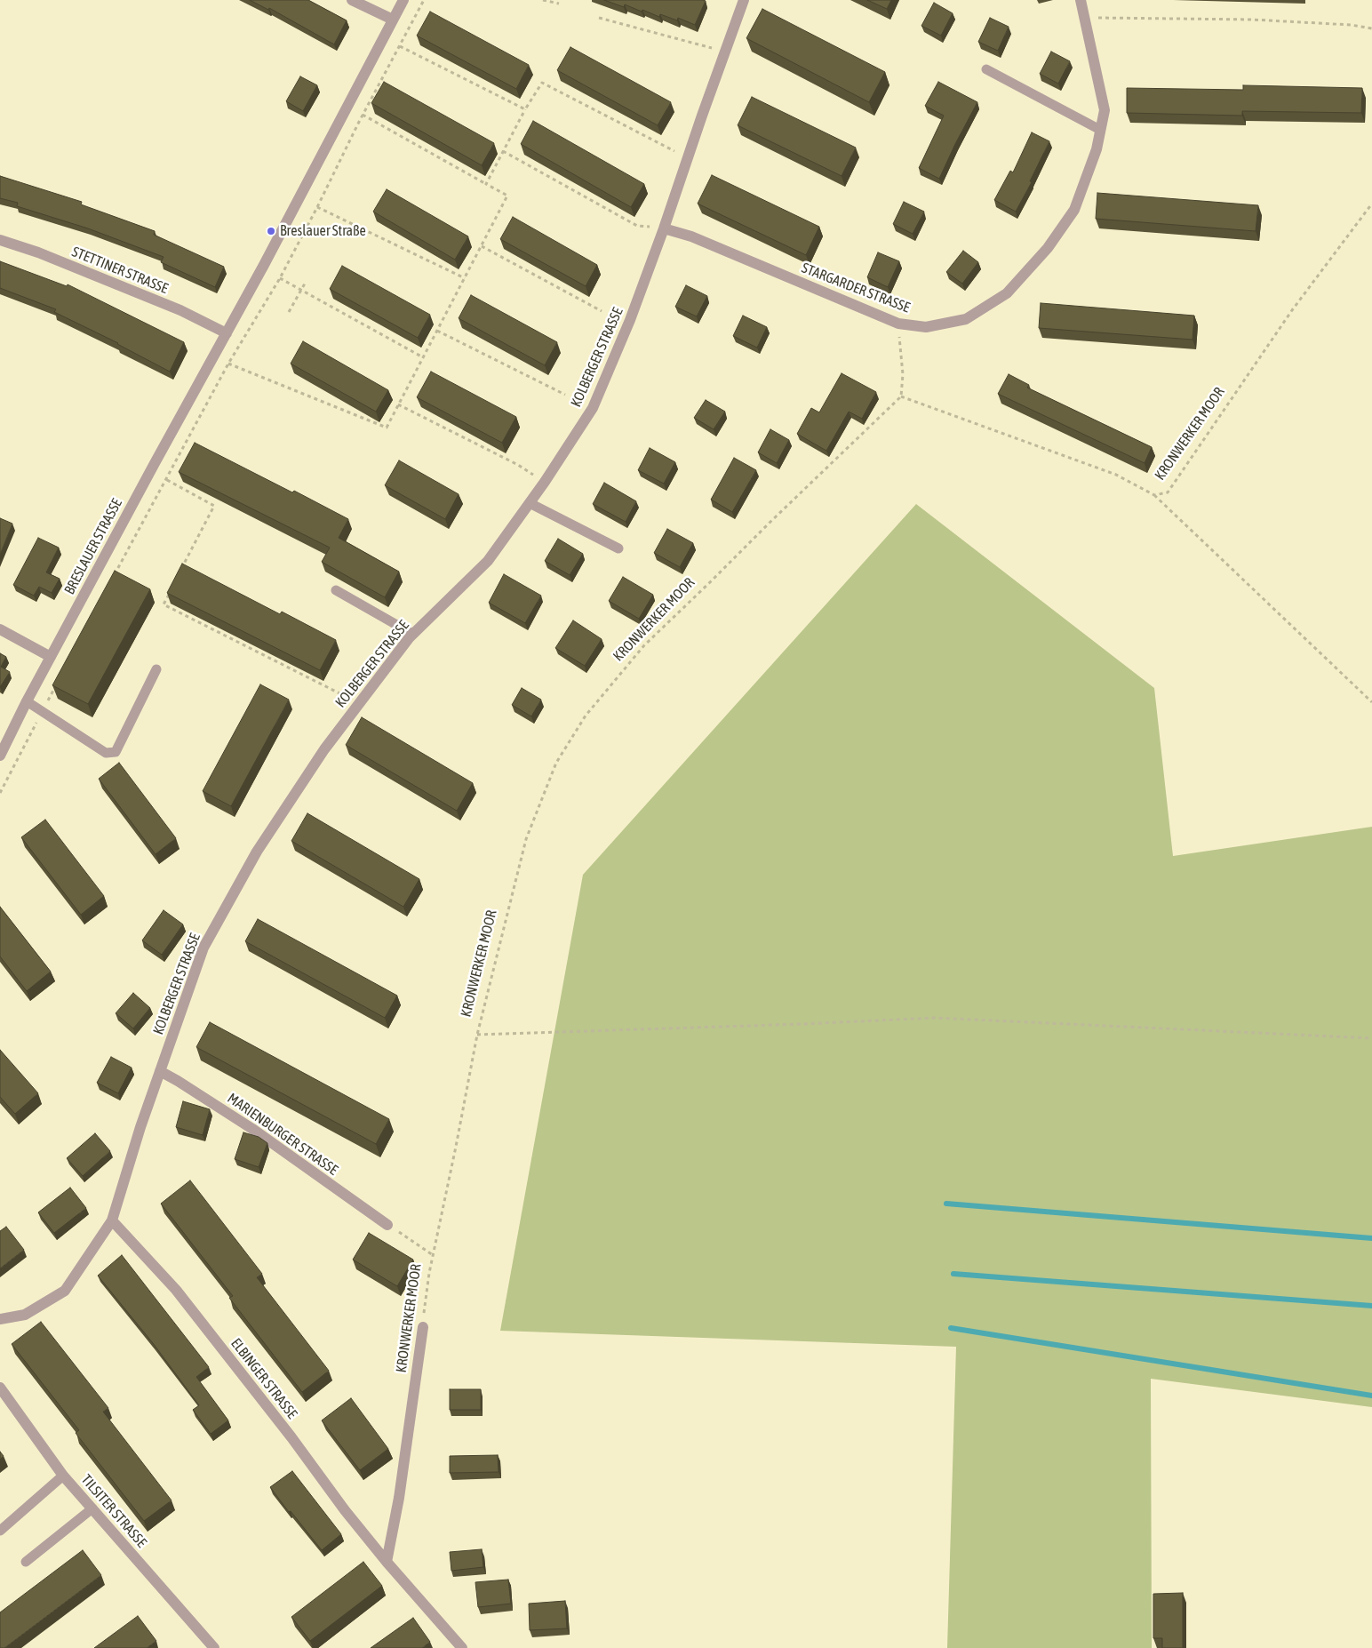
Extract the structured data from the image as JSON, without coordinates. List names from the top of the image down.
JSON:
{
  "streets": {
    "street": [
      "STETTINER STRASSE",
      "STARGARDER STRASSE",
      "KOLBERGER STRASSE",
      "KRONWERKER MOOR",
      "BRESLAUER STRASSE",
      "MARIENBURGER STRASSE",
      "ELBINGER STRASSE",
      "TILSITER STRASSE"
    ]
  },
  "crossings": [
    ["STETTINER STRASSE", "BRESLAUER STRASSE"],
    ["STARGARDER STRASSE", "KOLBERGER STRASSE"],
    ["KOLBERGER STRASSE", "MARIENBURGER STRASSE"],
    ["KOLBERGER STRASSE", "ELBINGER STRASSE"],
    ["KRONWERKER MOOR", "ELBINGER STRASSE"]
  ],
  "places": ["Breslauer Straße"]
}
